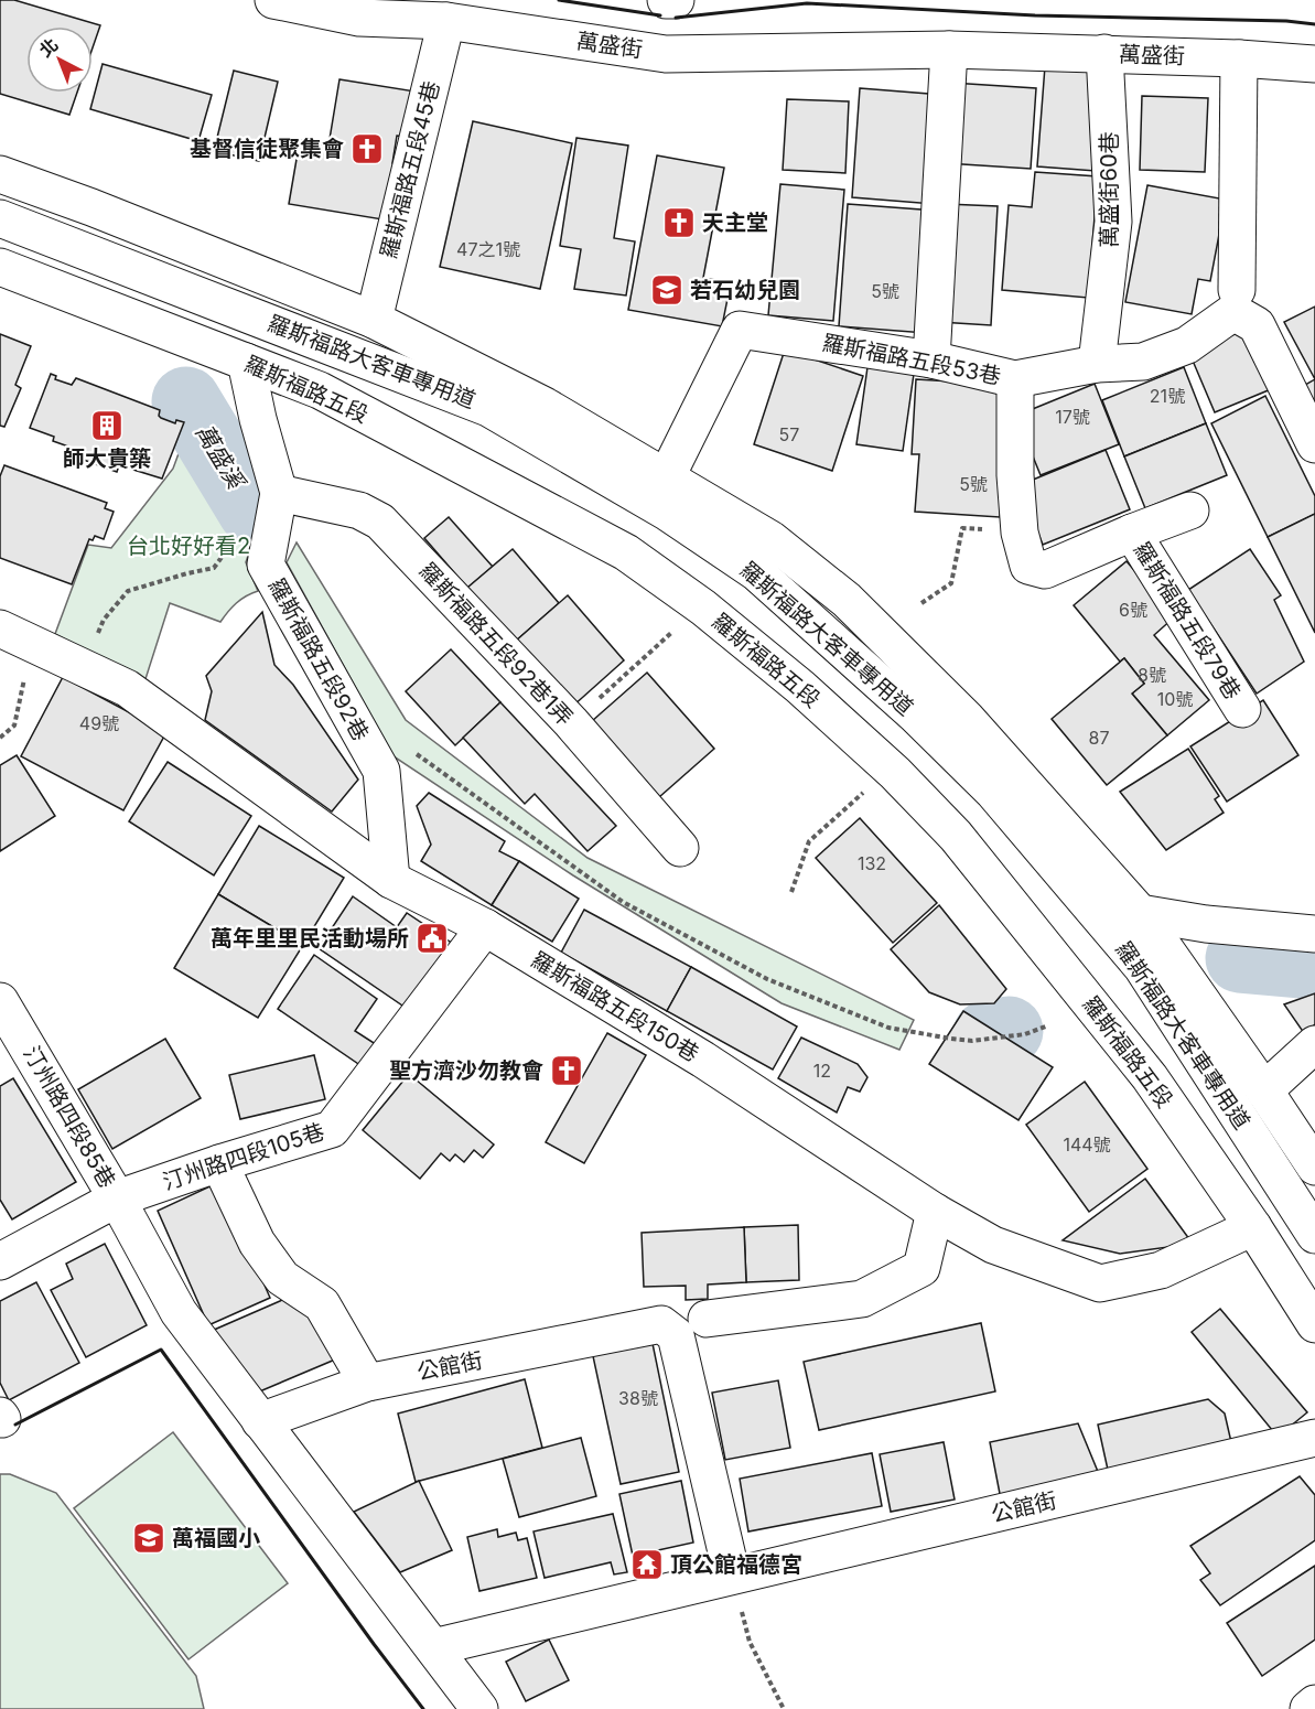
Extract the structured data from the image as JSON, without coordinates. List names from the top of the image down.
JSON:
{
  "streets": {
    "street": [
      "萬盛街",
      "羅斯福路五段45巷",
      "萬盛街60巷",
      "羅斯福路五段53巷",
      "羅斯福路大客車專用道",
      "羅斯福路五段",
      "羅斯福路五段79巷",
      "羅斯福路五段92巷1弄",
      "羅斯福路五段92巷",
      "羅斯福路五段150巷",
      "汀州路四段85巷",
      "汀州路四段105巷",
      "公館街"
    ]
  },
  "crossings": [
    ["萬盛街", "羅斯福路五段45巷"],
    ["萬盛街", "萬盛街60巷"],
    ["萬盛街60巷", "羅斯福路五段53巷"],
    ["羅斯福路五段53巷", "羅斯福路五段79巷"],
    ["羅斯福路五段", "羅斯福路五段92巷"],
    ["羅斯福路五段", "羅斯福路五段150巷"],
    ["羅斯福路五段92巷1弄", "羅斯福路五段92巷"],
    ["羅斯福路五段92巷", "羅斯福路五段150巷"],
    ["羅斯福路五段150巷", "汀州路四段105巷"],
    ["汀州路四段85巷", "汀州路四段105巷"],
    ["汀州路四段85巷", "公館街"]
  ],
  "water": ["萬盛溪"],
  "parks": ["台北好好看2"],
  "places": {
    "church": ["基督信徒聚集會", "天主堂", "聖方濟沙勿教會"],
    "school or university": ["若石幼兒園", "萬福國小"],
    "building": ["師大貴築"],
    "public building": ["萬年里里民活動場所"],
    "temple": ["頂公館福德宮"]
  },
  "house_numbers": [
    "47之1號",
    "5號",
    "21號",
    "17號",
    "57",
    "5號",
    "6號",
    "8號",
    "10號",
    "49號",
    "87",
    "132",
    "12",
    "144號",
    "38號"
  ],
  "north": "top left"
}
